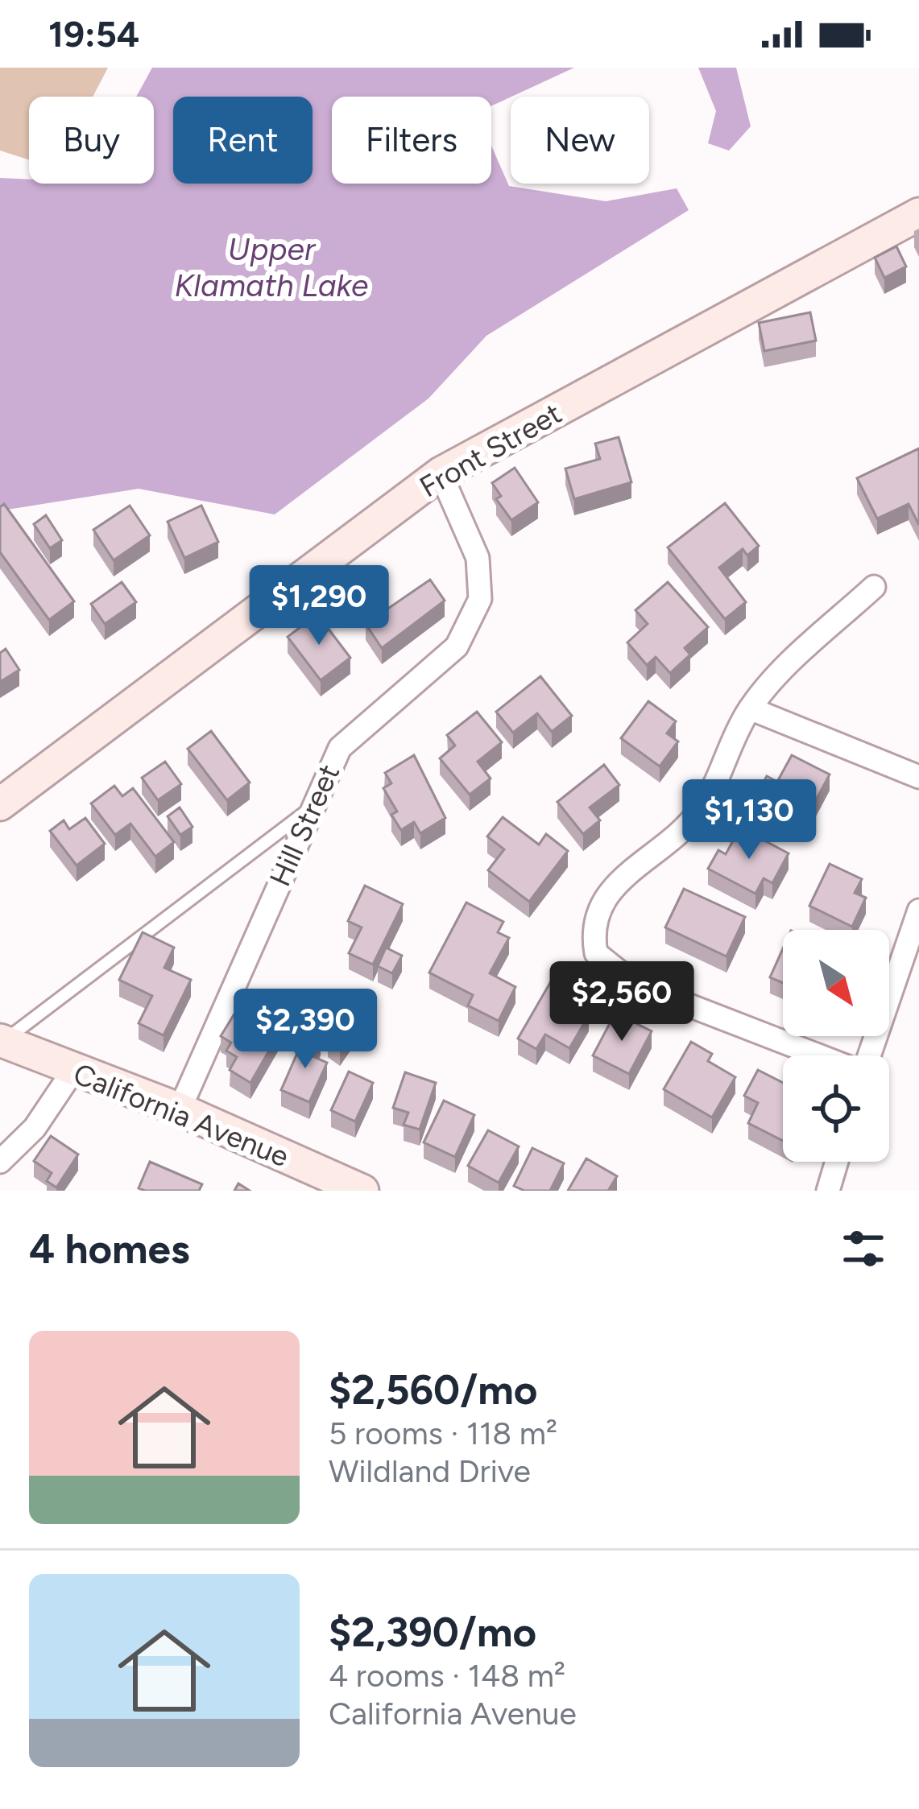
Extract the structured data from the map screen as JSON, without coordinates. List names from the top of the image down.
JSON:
{
  "streets": {
    "street": ["Front Street", "Hill Street", "California Avenue"]
  },
  "crossings": [
    ["Front Street", "Hill Street"],
    ["Hill Street", "California Avenue"]
  ],
  "water": ["Upper Klamath Lake"],
  "north": "bottom right",
  "page": {
    "status": "19:54",
    "chip": [
      "Buy",
      "Rent",
      "Filters",
      "New"
    ],
    "price": [
      "$1,290",
      "$1,130",
      "$2,560",
      "$2,390"
    ],
    "heading": "4 homes",
    "list": [
      {
        "name": "$2,560/mo",
        "note": "5 rooms · 118 m² · Wildland Drive"
      },
      {
        "name": "$2,390/mo",
        "note": "4 rooms · 148 m² · California Avenue"
      }
    ]
  }
}
